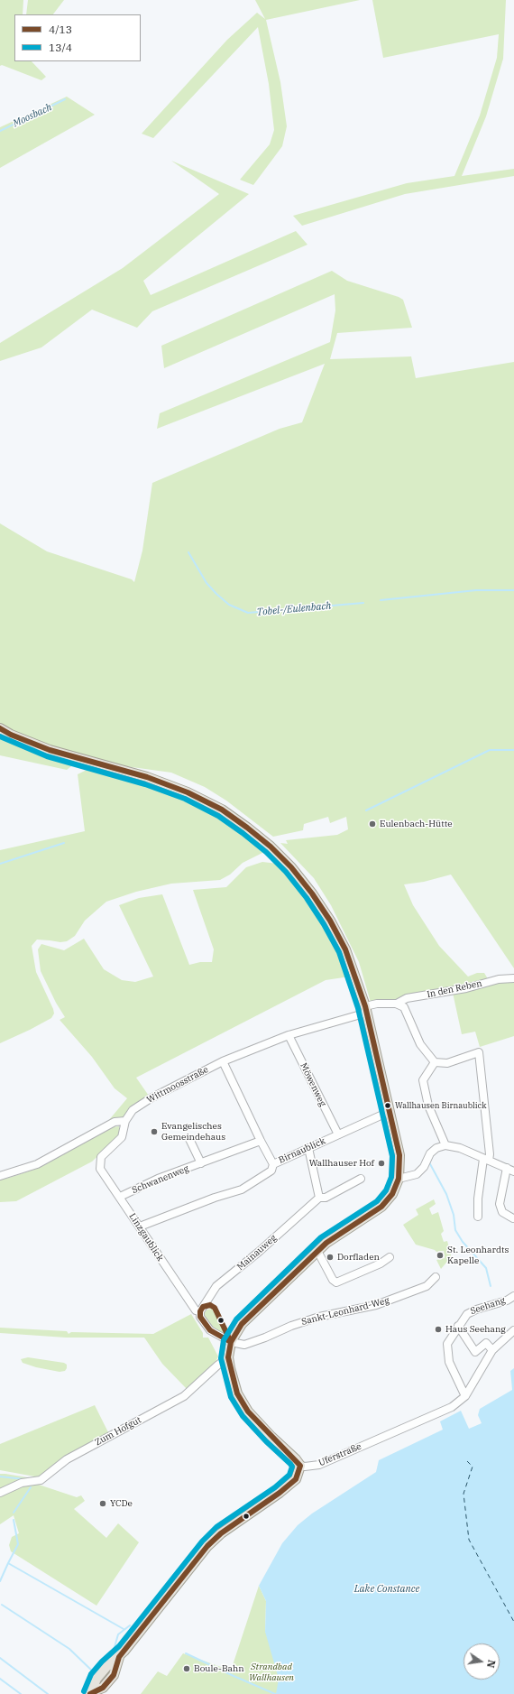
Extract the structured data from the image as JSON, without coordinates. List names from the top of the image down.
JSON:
{
  "streets": {
    "street": [
      "In den Reben",
      "Wittmoosstraße",
      "Möwenweg",
      "Birnaublick",
      "Schwanenweg",
      "Linzgaublick",
      "Mainauweg",
      "Seehang",
      "Sankt-Leonhard-Weg",
      "Zum Hofgut",
      "Uferstraße"
    ]
  },
  "crossings": [
    ["In den Reben", "Wittmoosstraße"],
    ["Wittmoosstraße", "Möwenweg"],
    ["Wittmoosstraße", "Linzgaublick"],
    ["Möwenweg", "Birnaublick"],
    ["Birnaublick", "Linzgaublick"],
    ["Schwanenweg", "Linzgaublick"],
    ["Linzgaublick", "Mainauweg"],
    ["Linzgaublick", "Sankt-Leonhard-Weg"],
    ["Seehang", "Uferstraße"]
  ],
  "water": ["Moosbach", "Tobel-/Eulenbach", "Lake Constance"],
  "parks": ["Strandbad Wallhausen"],
  "places": [
    "Eulenbach-Hütte",
    "Wallhausen Birnaublick",
    "Evangelisches Gemeindehaus",
    "Wallhauser Hof",
    "St. Leonhardts Kapelle",
    "Dorfladen",
    "Haus Seehang",
    "YCDe",
    "Boule-Bahn"
  ],
  "lines": ["transit line 4/13", "transit line 13/4"],
  "legend": ["4/13", "13/4"],
  "north": "right"
}
